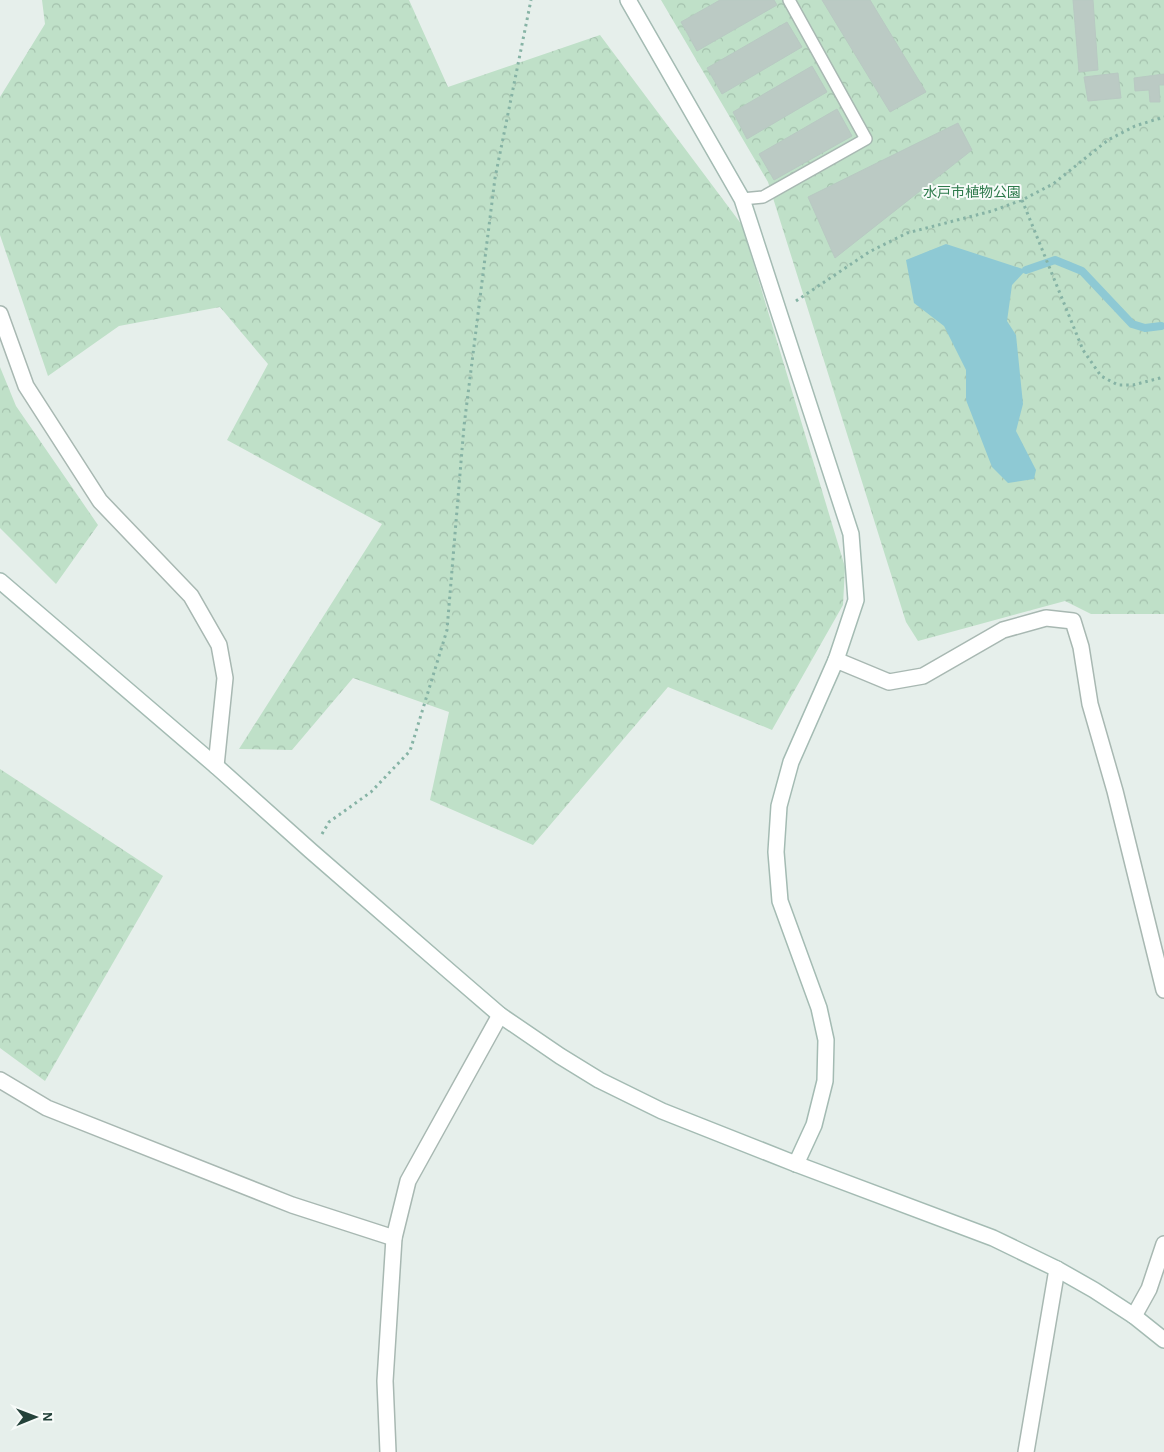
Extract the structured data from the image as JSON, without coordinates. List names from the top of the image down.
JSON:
{
  "parks": ["水戸市植物公園"],
  "north": "right"
}
